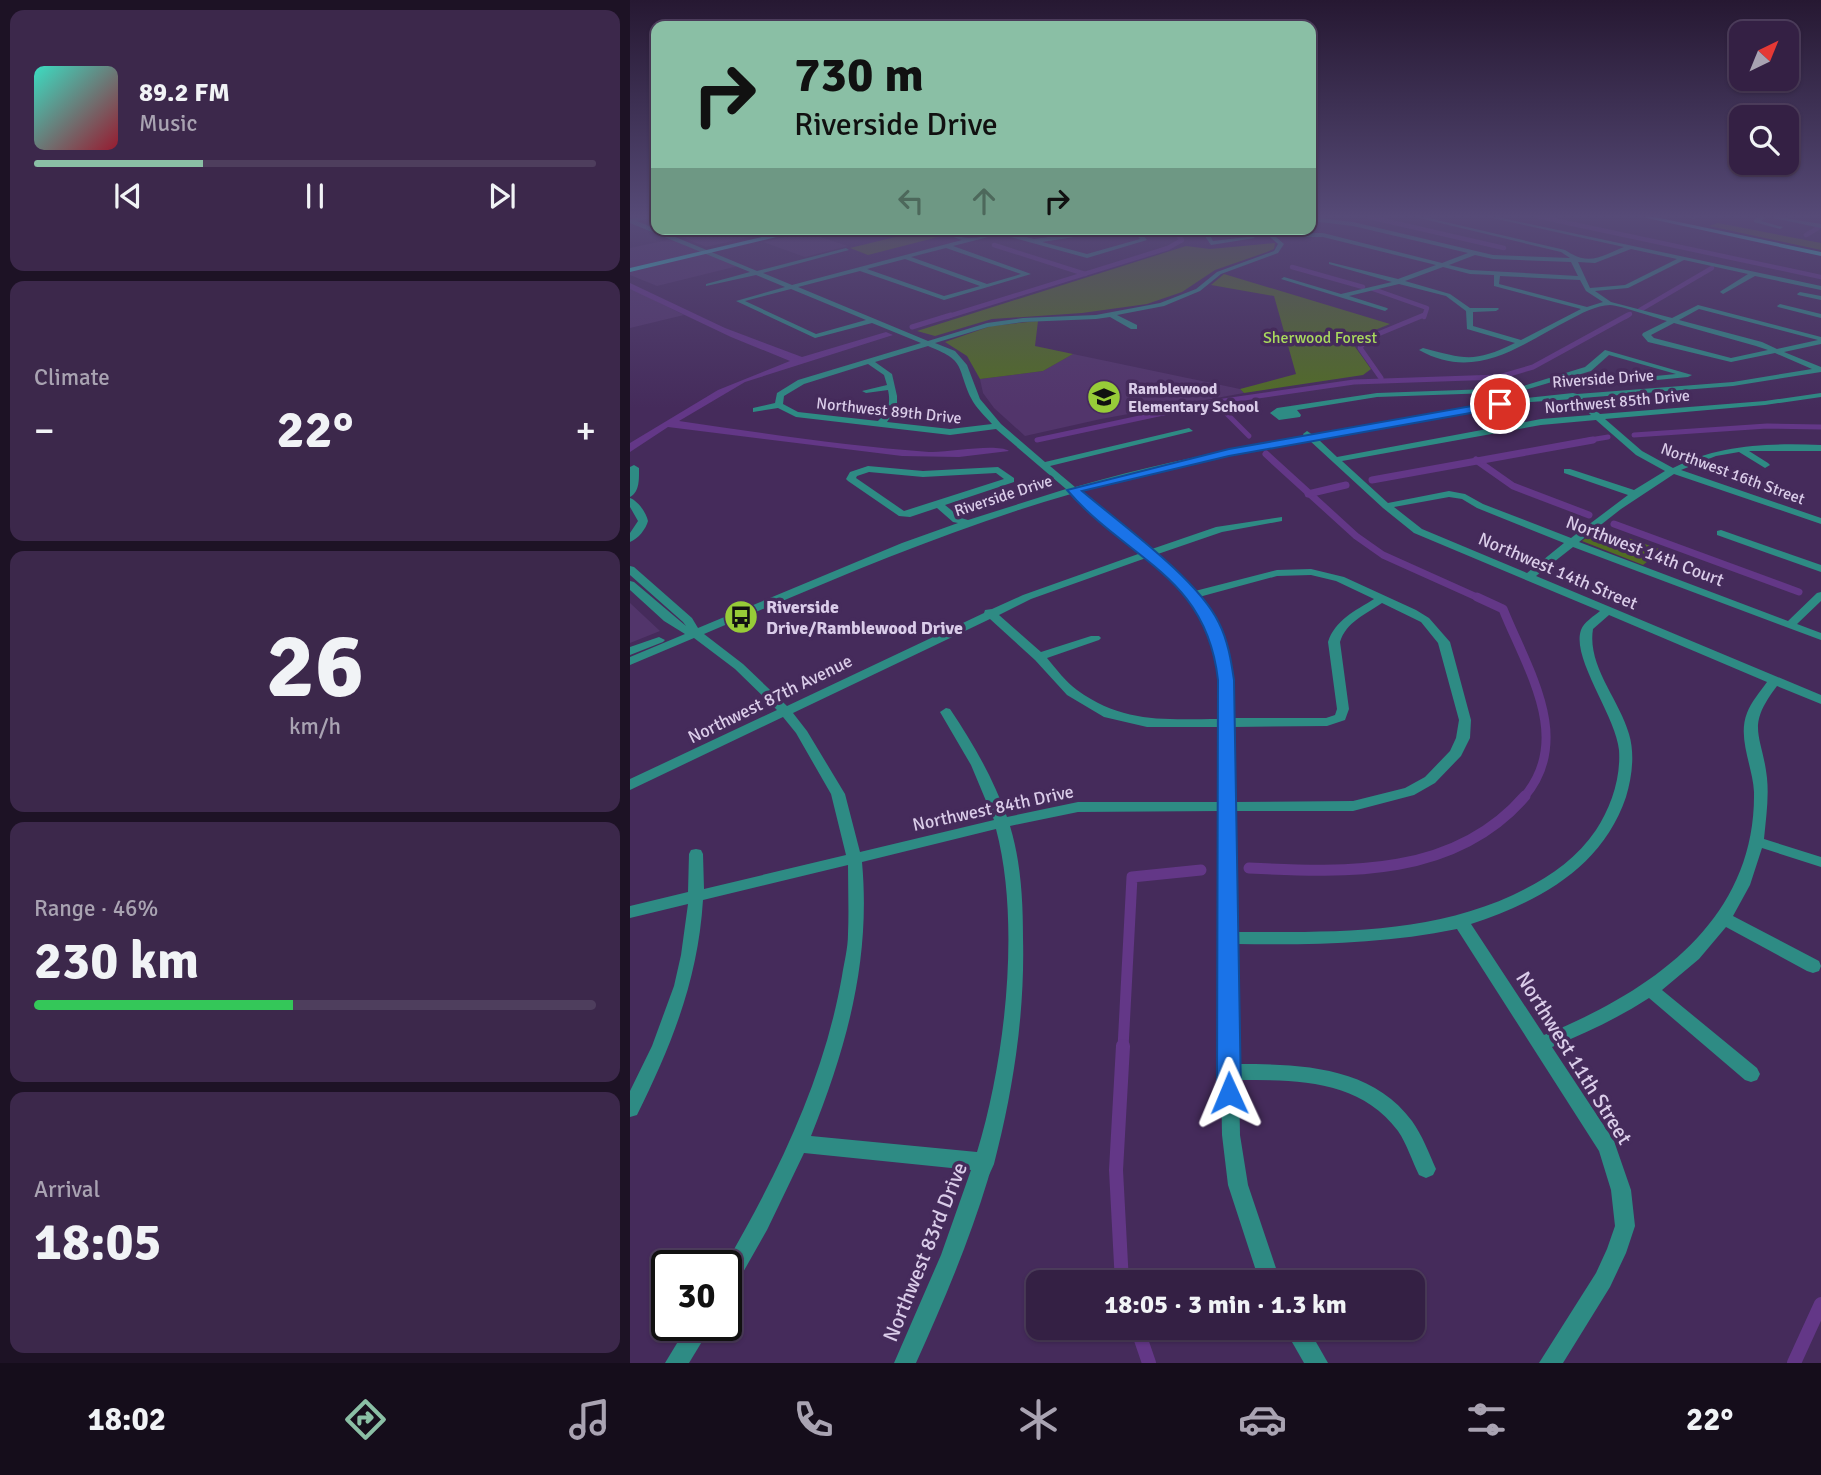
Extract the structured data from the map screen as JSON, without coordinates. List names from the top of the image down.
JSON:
{
  "streets": {
    "street": [
      "Riverside Drive",
      "Northwest 85th Drive",
      "Northwest 89th Drive",
      "Northwest 16th Street",
      "Northwest 14th Court",
      "Northwest 14th Street",
      "Northwest 87th Avenue",
      "Northwest 84th Drive",
      "Northwest 11th Street",
      "Northwest 83rd Drive"
    ]
  },
  "crossings": [
    ["Riverside Drive", "Northwest 16th Street"],
    ["Riverside Drive", "Northwest 14th Street"],
    ["Northwest 85th Drive", "Northwest 16th Street"],
    ["Northwest 85th Drive", "Northwest 14th Street"],
    ["Northwest 14th Court", "Northwest 14th Street"],
    ["Northwest 84th Drive", "Northwest 83rd Drive"]
  ],
  "parks": ["Sherwood Forest"],
  "places": {
    "school or university": ["Ramblewood Elementary School"],
    "bus stop": ["Riverside Drive/Ramblewood Drive"]
  },
  "north": "top right",
  "page": {
    "turn": ["730 m", "Riverside Drive"],
    "song": ["89.2 FM", "Music"],
    "tile": [
      "Climate",
      ["26", "km/h"],
      ["Range · 46%", "230 km"],
      ["Arrival", "18:05"]
    ],
    "heat": ["−", "22°", "+"],
    "limit": "30",
    "trip": "18:05 · 3 min · 1.3 km",
    "tabs": ["18:02", "22°"]
  }
}
